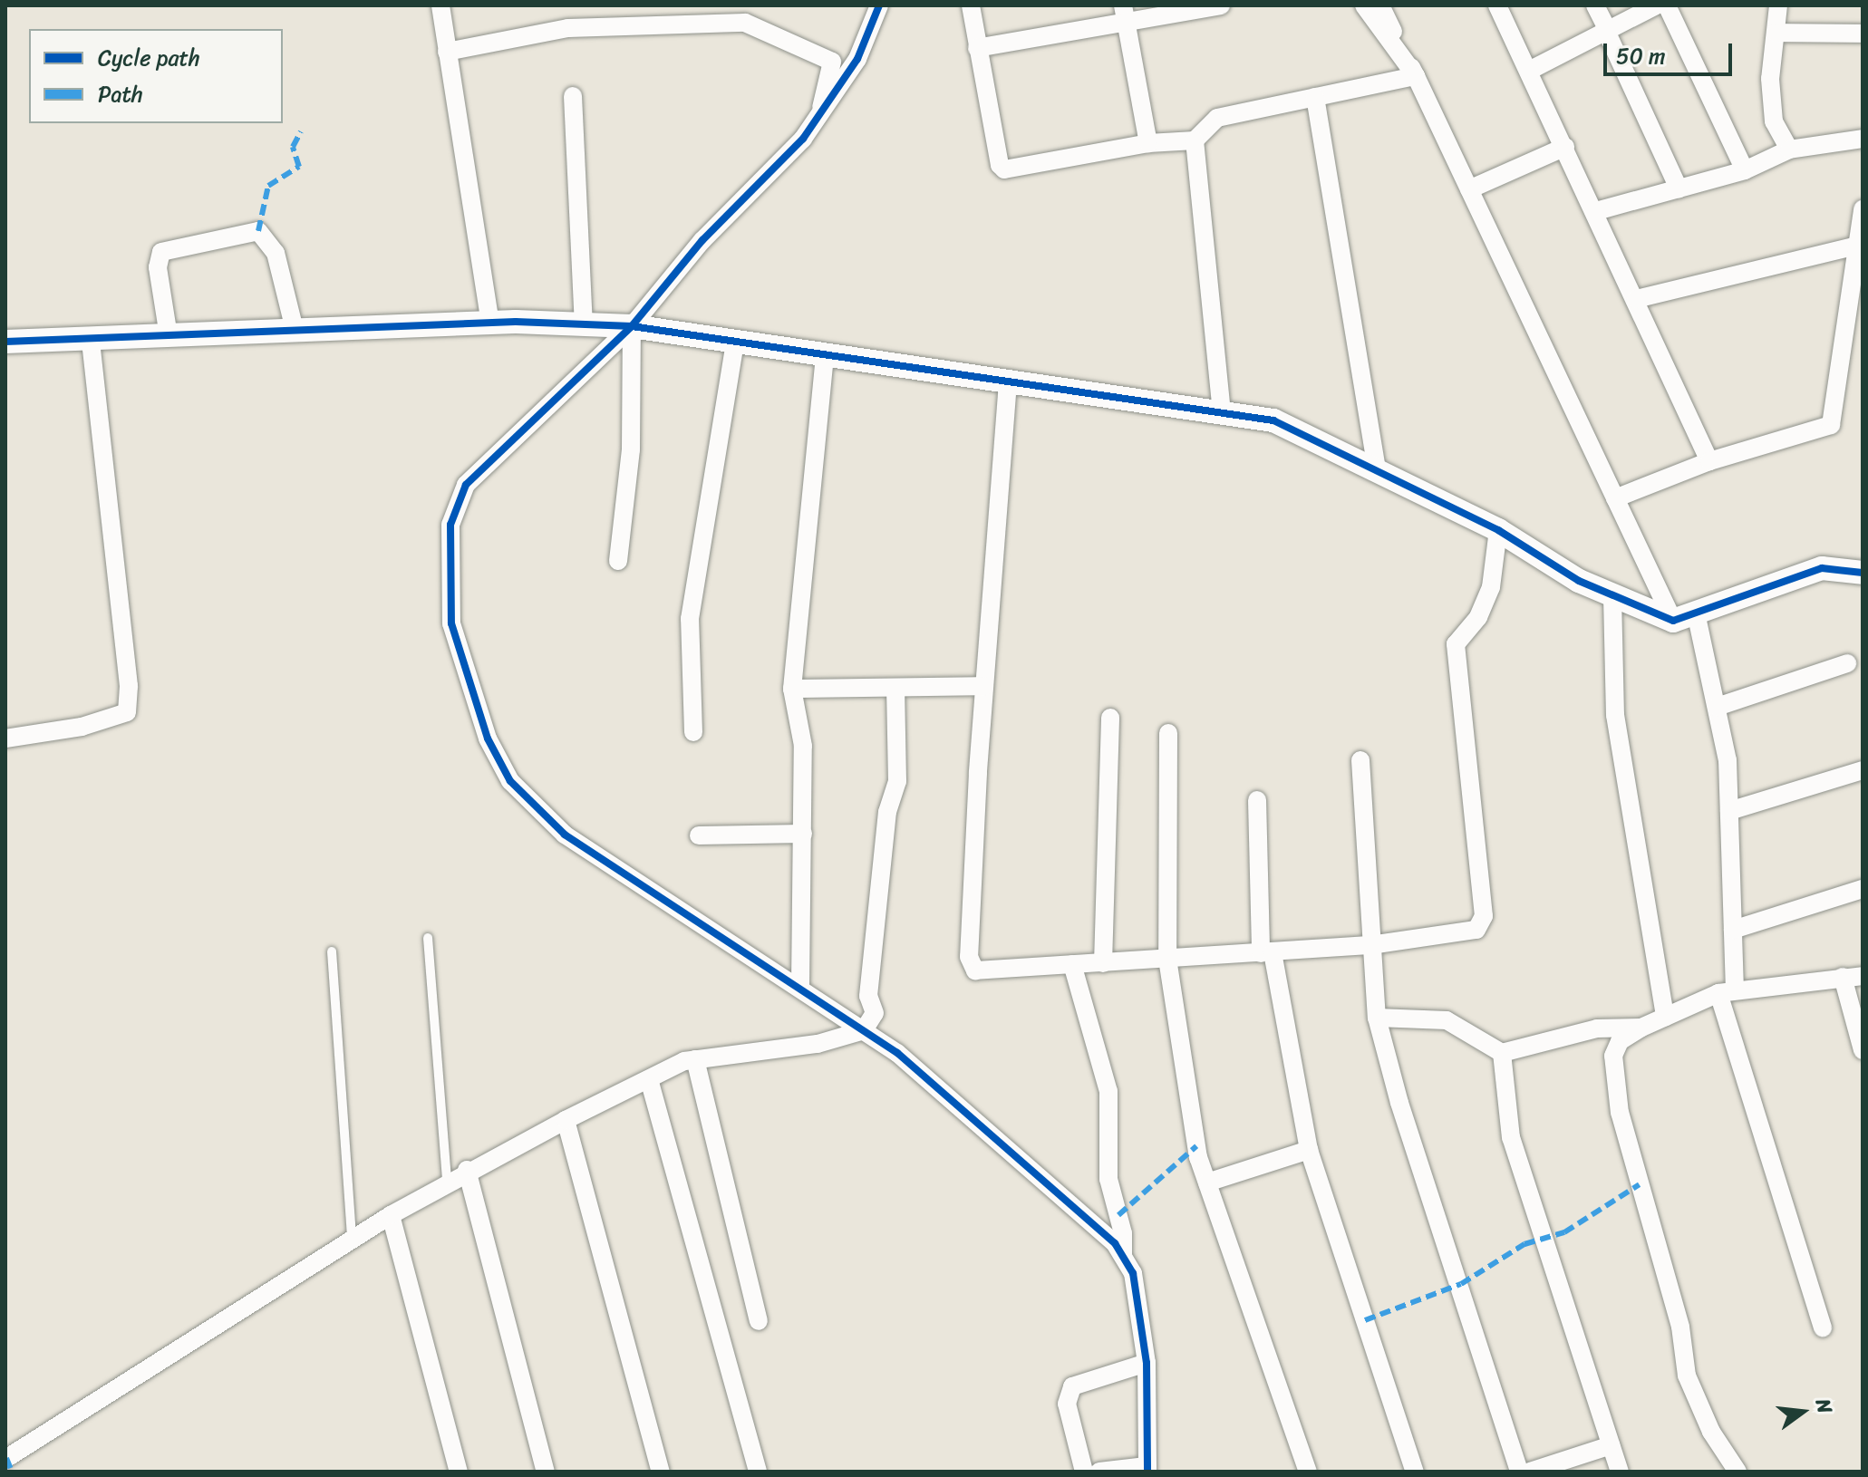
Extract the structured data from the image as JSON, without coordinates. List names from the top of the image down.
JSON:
{
  "legend": ["Cycle path", "Path"],
  "scale_bar": "50 m",
  "north": "right"
}
